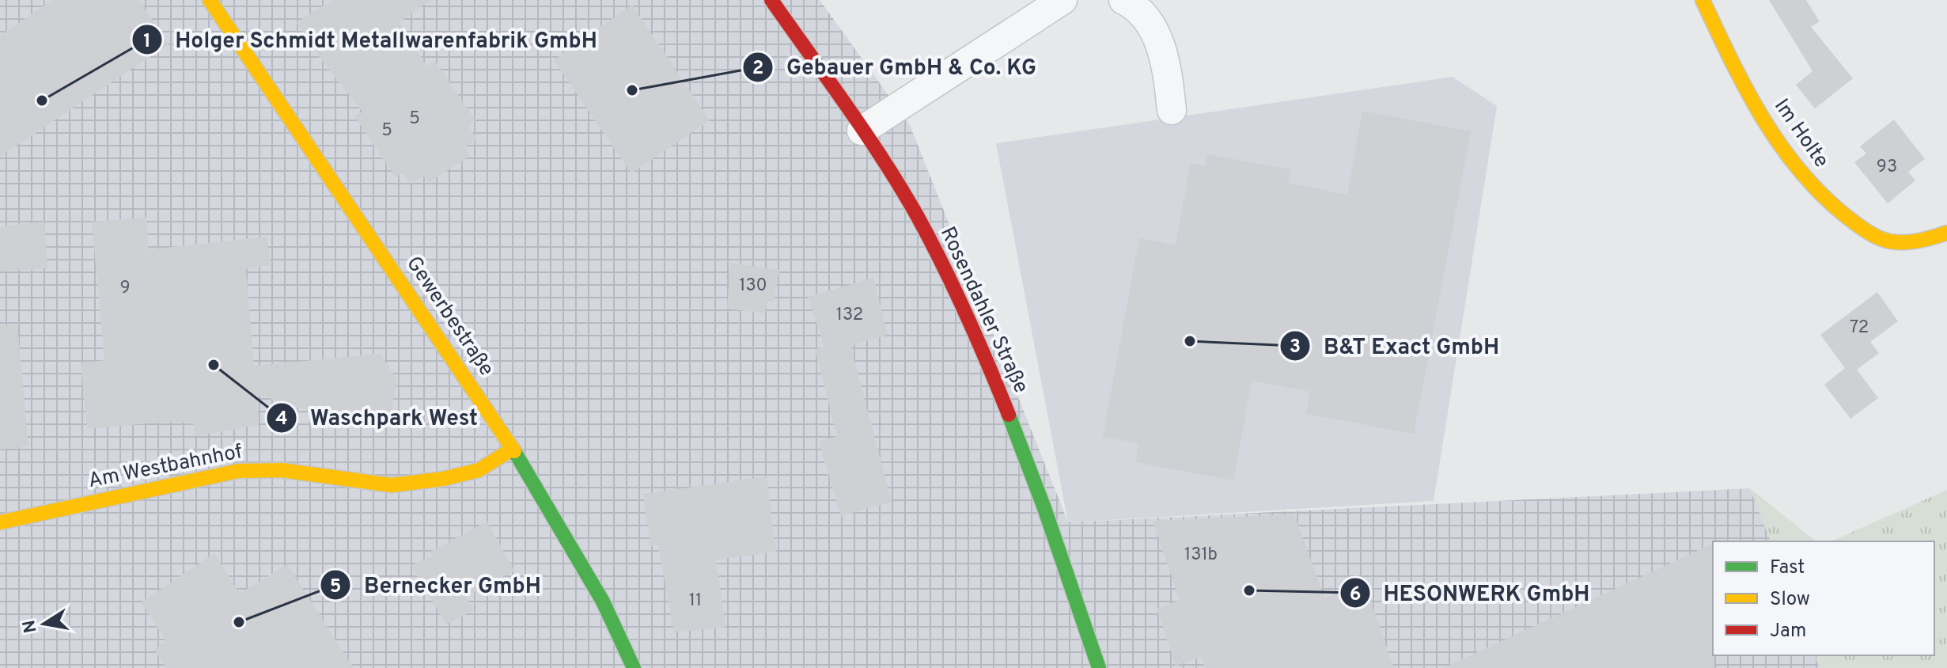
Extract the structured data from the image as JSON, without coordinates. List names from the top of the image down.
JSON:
{
  "streets": {
    "street": [
      "Im Holte",
      "Rosendahler Straße",
      "Gewerbestraße",
      "Am Westbahnhof"
    ]
  },
  "crossings": [
    ["Gewerbestraße", "Am Westbahnhof"]
  ],
  "places": [
    "Gebauer GmbH & Co. KG",
    "Holger Schmidt Metallwarenfabrik GmbH",
    "B&T Exact GmbH",
    "Waschpark West",
    "HESONWERK GmbH",
    "Bernecker GmbH"
  ],
  "house_numbers": [
    "5",
    "5",
    "93",
    "130",
    "9",
    "132",
    "72",
    "131b",
    "11"
  ],
  "legend": ["Fast", "Slow", "Jam"],
  "north": "left"
}
